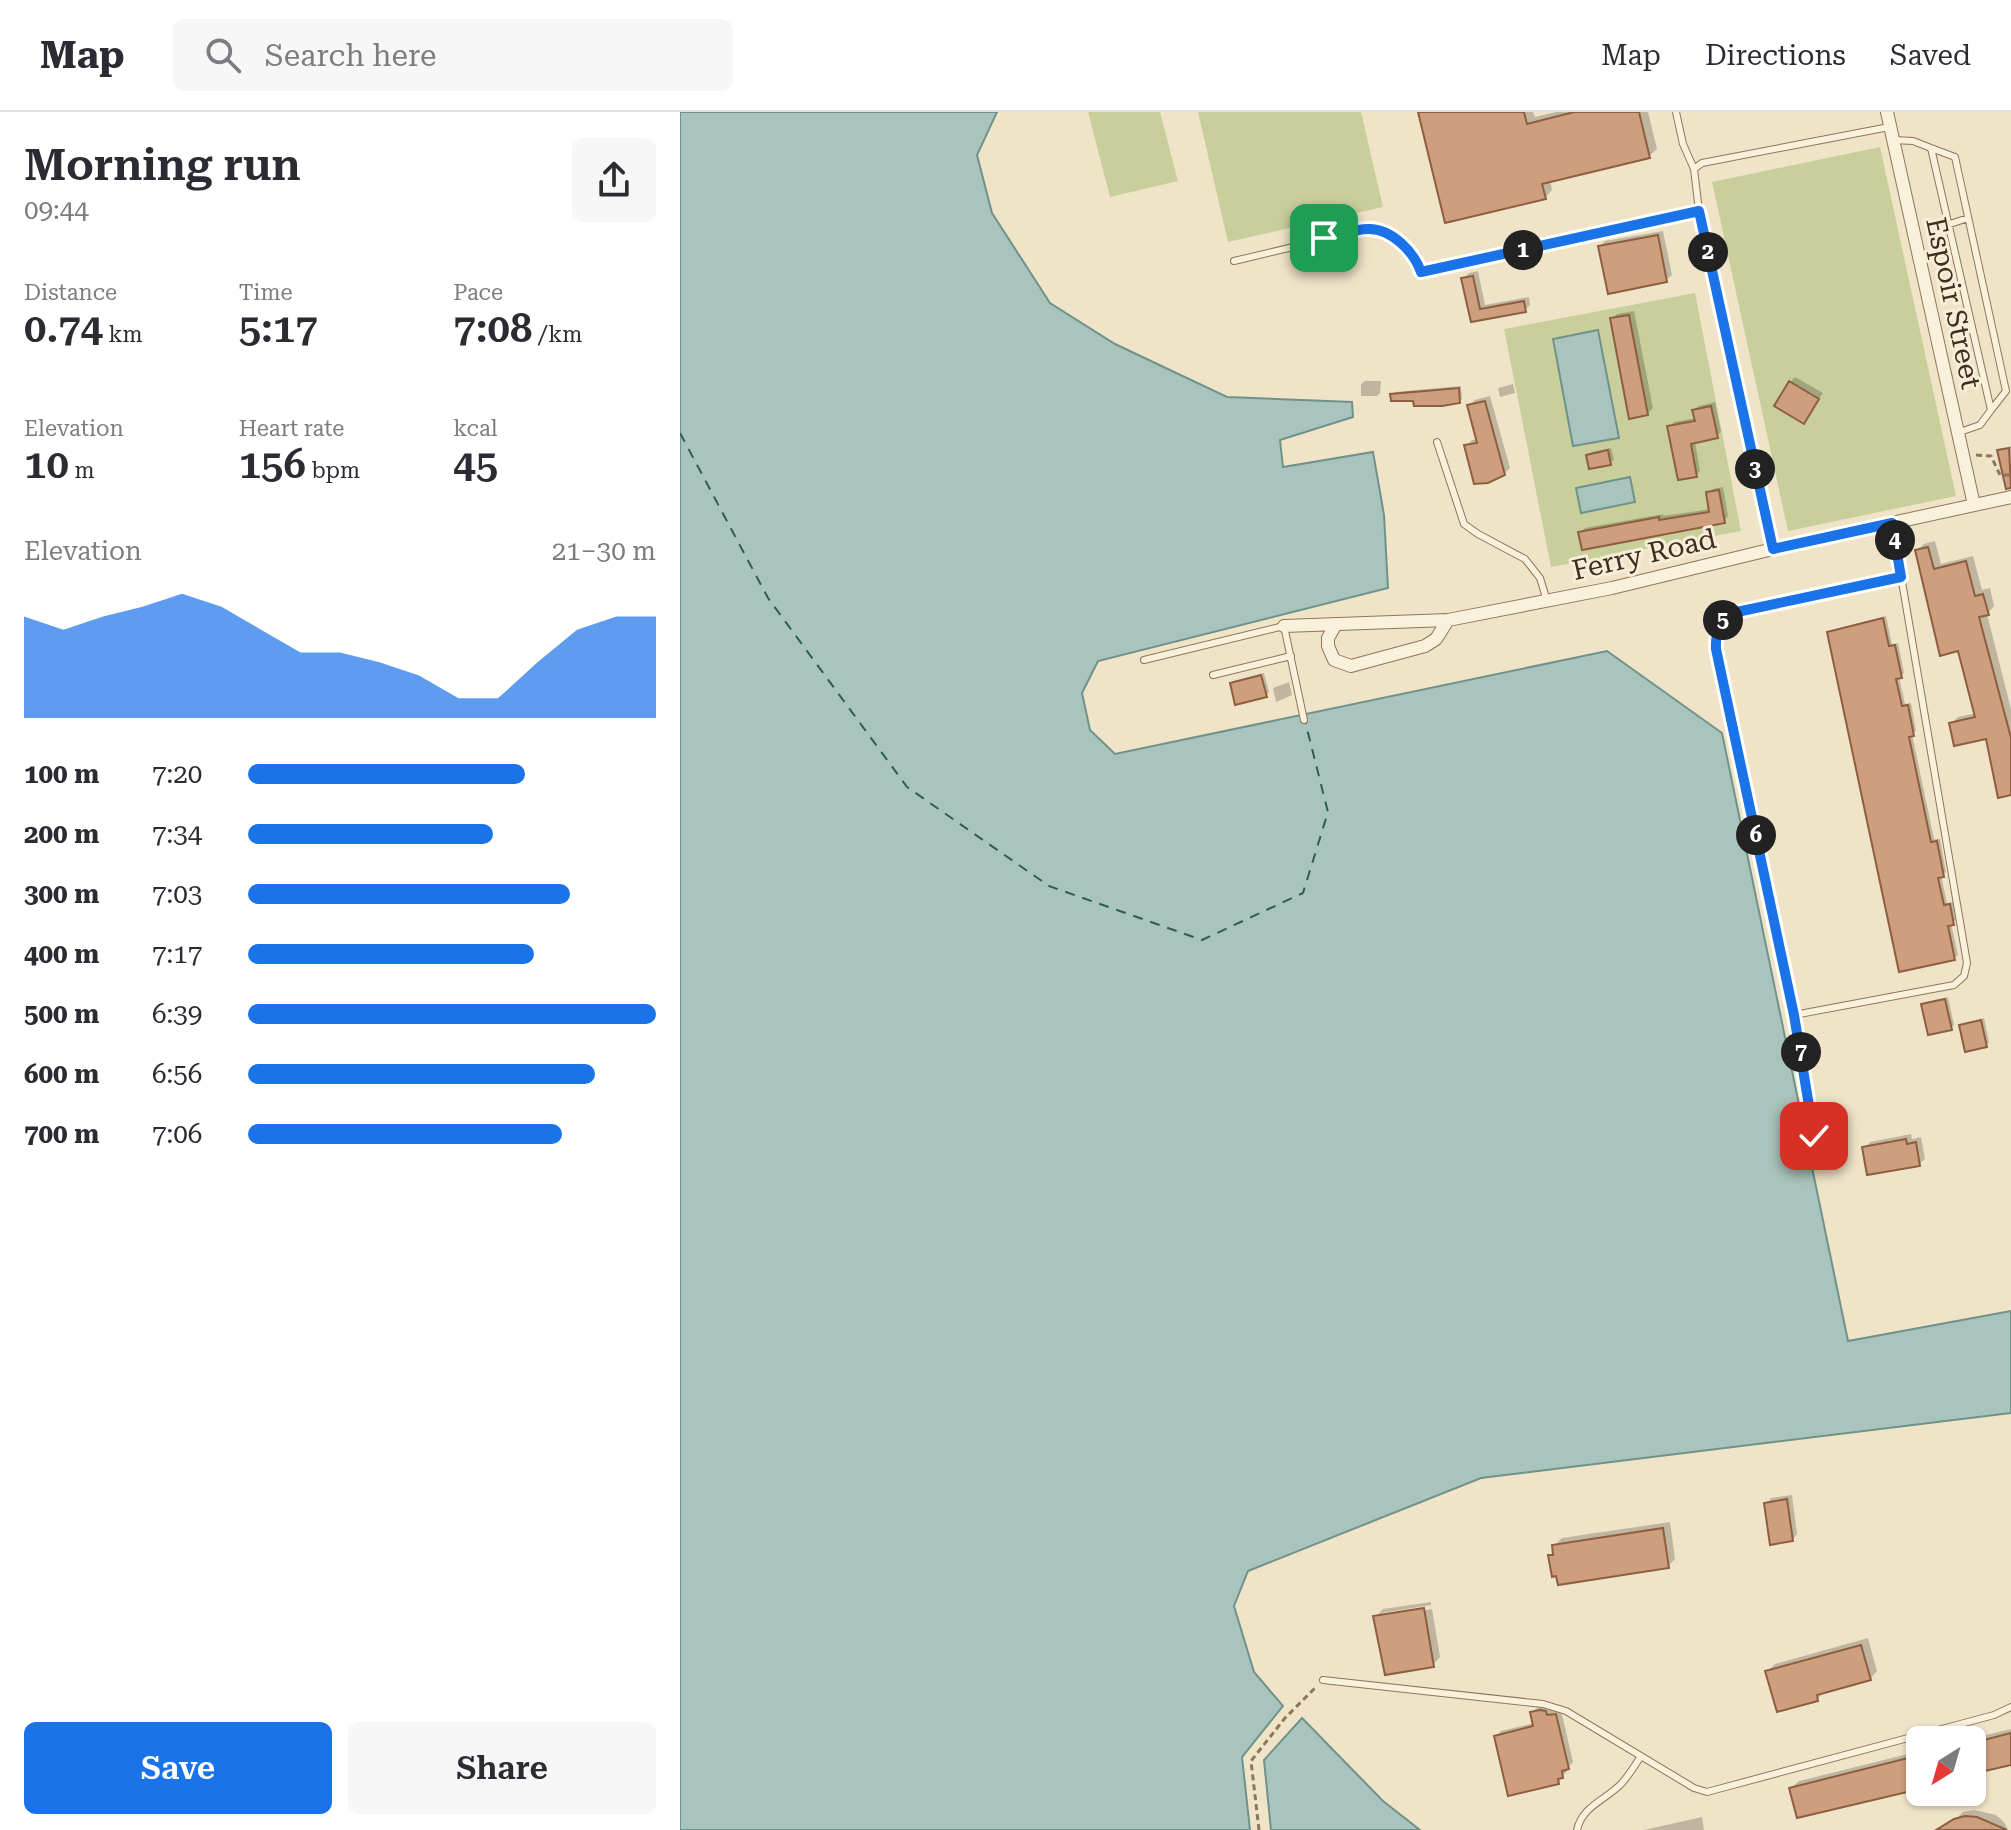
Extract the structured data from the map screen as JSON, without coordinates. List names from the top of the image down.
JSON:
{
  "streets": {
    "street": ["Espoir Street", "Ferry Road"]
  },
  "crossings": [
    ["Espoir Street", "Ferry Road"]
  ],
  "north": "bottom left",
  "page": {
    "header": "Map",
    "search": "Search here",
    "nav": ["Map", "Directions", "Saved"],
    "heading": ["Morning run", "09:44"],
    "pins": [
      "1",
      "2",
      "3",
      "4",
      "5",
      "6",
      "7"
    ],
    "stats": [
      ["Distance", "0.74 km"],
      ["Time", "5:17"],
      ["Pace", "7:08 /km"],
      ["Elevation", "10 m"],
      ["Heart rate", "156 bpm"],
      ["kcal", "45"]
    ],
    "chart": ["Elevation", "21–30 m"],
    "list": [
      {
        "name": "100 m",
        "note": "7:20"
      },
      {
        "name": "200 m",
        "note": "7:34"
      },
      {
        "name": "300 m",
        "note": "7:03"
      },
      {
        "name": "400 m",
        "note": "7:17"
      },
      {
        "name": "500 m",
        "note": "6:39"
      },
      {
        "name": "600 m",
        "note": "6:56"
      },
      {
        "name": "700 m",
        "note": "7:06"
      }
    ],
    "buttons": ["Save", "Share"]
  }
}
